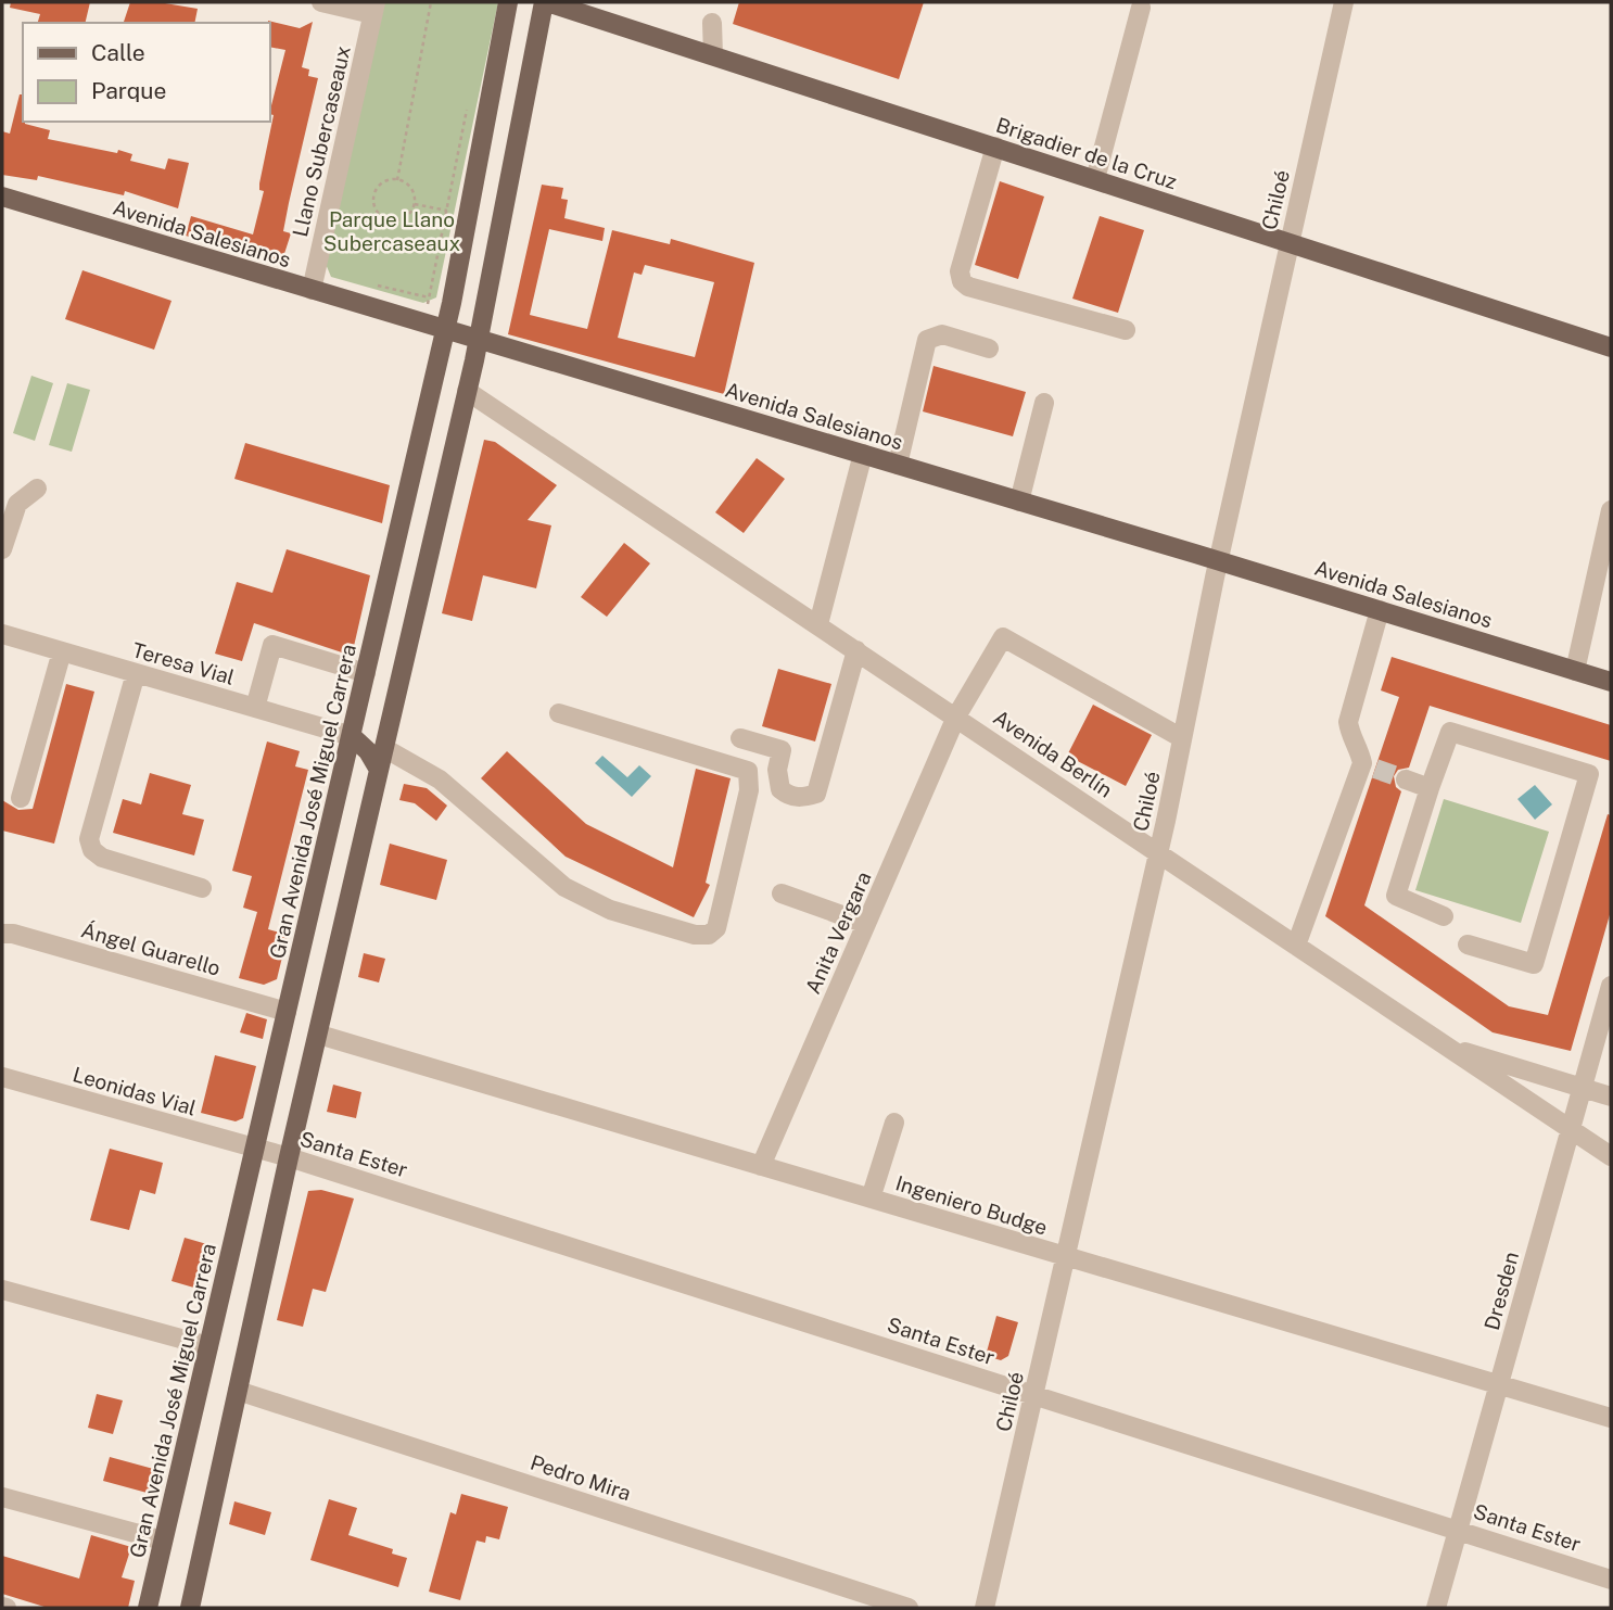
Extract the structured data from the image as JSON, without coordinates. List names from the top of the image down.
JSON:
{
  "streets": {
    "main road": ["Brigadier de la Cruz", "Avenida Salesianos", "Gran Avenida José Miguel Carrera"],
    "street": [
      "Llano Subercaseaux",
      "Chiloé",
      "Teresa Vial",
      "Avenida Berlín",
      "Anita Vergara",
      "Ángel Guarello",
      "Leonidas Vial",
      "Santa Ester",
      "Ingeniero Budge",
      "Dresden",
      "Pedro Mira"
    ]
  },
  "crossings": [
    ["Llano Subercaseaux", "Avenida Salesianos"],
    ["Brigadier de la Cruz", "Chiloé"],
    ["Chiloé", "Avenida Salesianos"],
    ["Chiloé", "Avenida Berlín"],
    ["Chiloé", "Anita Vergara"],
    ["Chiloé", "Santa Ester"],
    ["Chiloé", "Ingeniero Budge"],
    ["Avenida Salesianos", "Gran Avenida José Miguel Carrera"],
    ["Teresa Vial", "Gran Avenida José Miguel Carrera"],
    ["Avenida Berlín", "Anita Vergara"],
    ["Avenida Berlín", "Dresden"],
    ["Gran Avenida José Miguel Carrera", "Ángel Guarello"],
    ["Gran Avenida José Miguel Carrera", "Leonidas Vial"],
    ["Gran Avenida José Miguel Carrera", "Santa Ester"],
    ["Anita Vergara", "Ingeniero Budge"],
    ["Leonidas Vial", "Santa Ester"],
    ["Santa Ester", "Dresden"],
    ["Ingeniero Budge", "Dresden"]
  ],
  "parks": ["Parque Llano Subercaseaux"],
  "legend": ["Calle", "Parque"]
}
